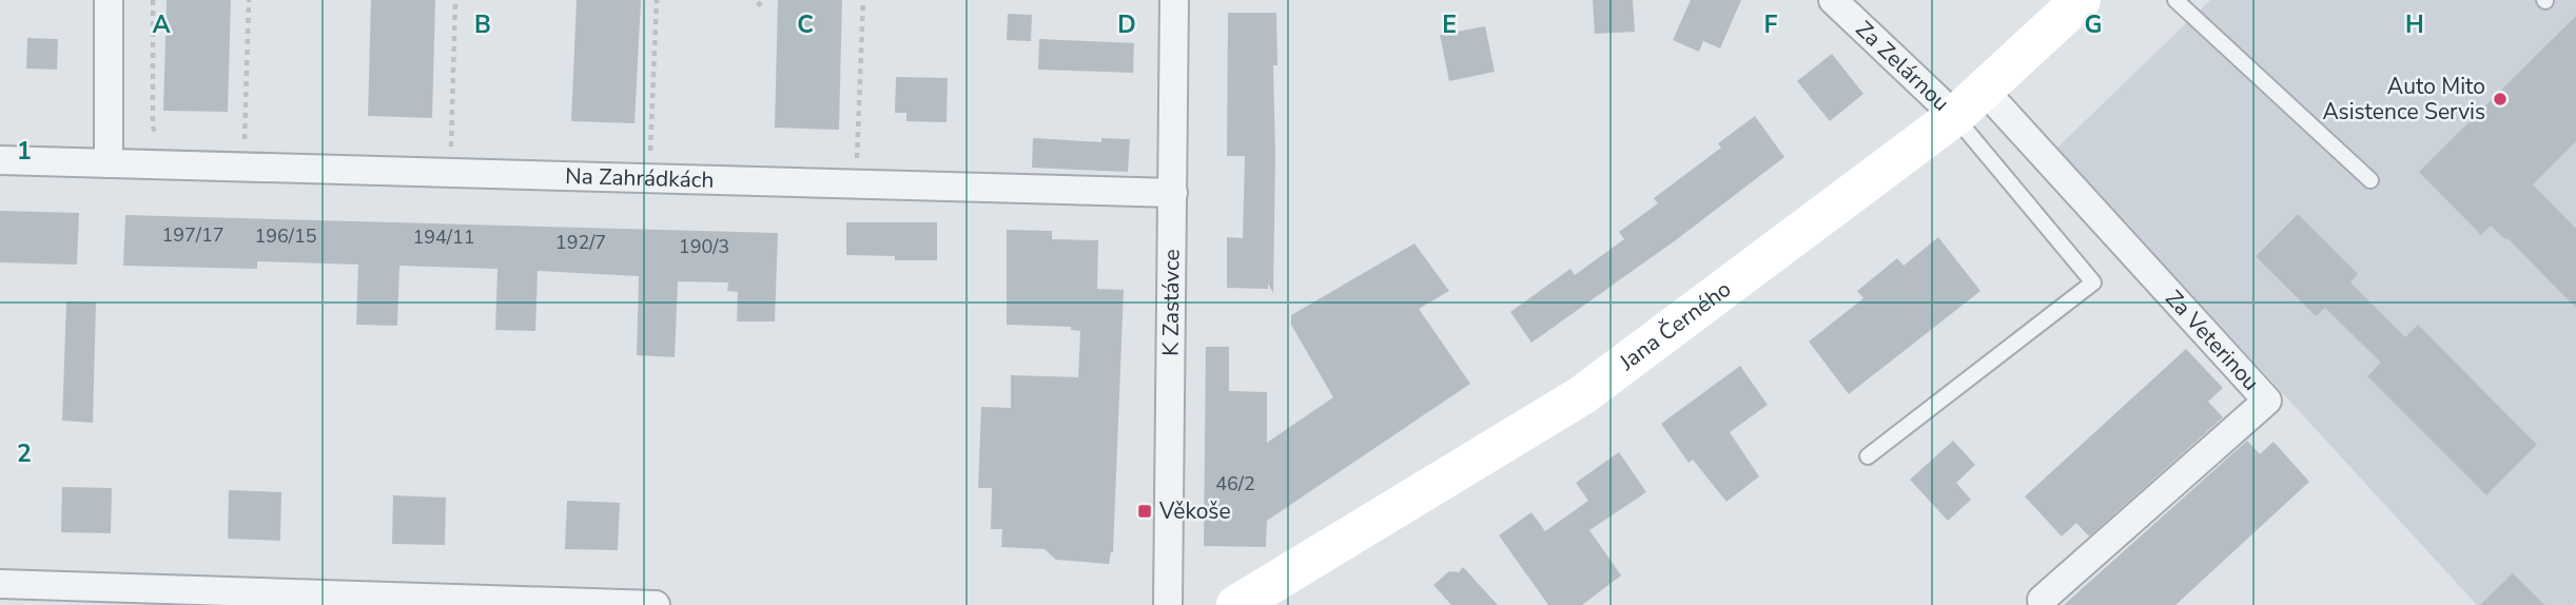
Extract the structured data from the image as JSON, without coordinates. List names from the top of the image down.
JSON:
{
  "streets": {
    "street": [
      "Za Zelárnou",
      "Na Zahrádkách",
      "K Zastávce",
      "Jana Černého",
      "Za Veterinou"
    ]
  },
  "crossings": [
    ["Za Zelárnou", "Jana Černého"],
    ["Za Zelárnou", "Za Veterinou"],
    ["Na Zahrádkách", "K Zastávce"],
    ["Jana Černého", "Za Veterinou"]
  ],
  "places": {
    "other": ["Auto Mito Asistence Servis"],
    "transit": ["Věkoše"]
  },
  "house_numbers": [
    "197/17",
    "196/15",
    "194/11",
    "192/7",
    "190/3",
    "46/2"
  ],
  "grid": {
    "columns": [
      "A",
      "B",
      "C",
      "D",
      "E",
      "F",
      "G",
      "H"
    ],
    "rows": ["1", "2"]
  }
}
